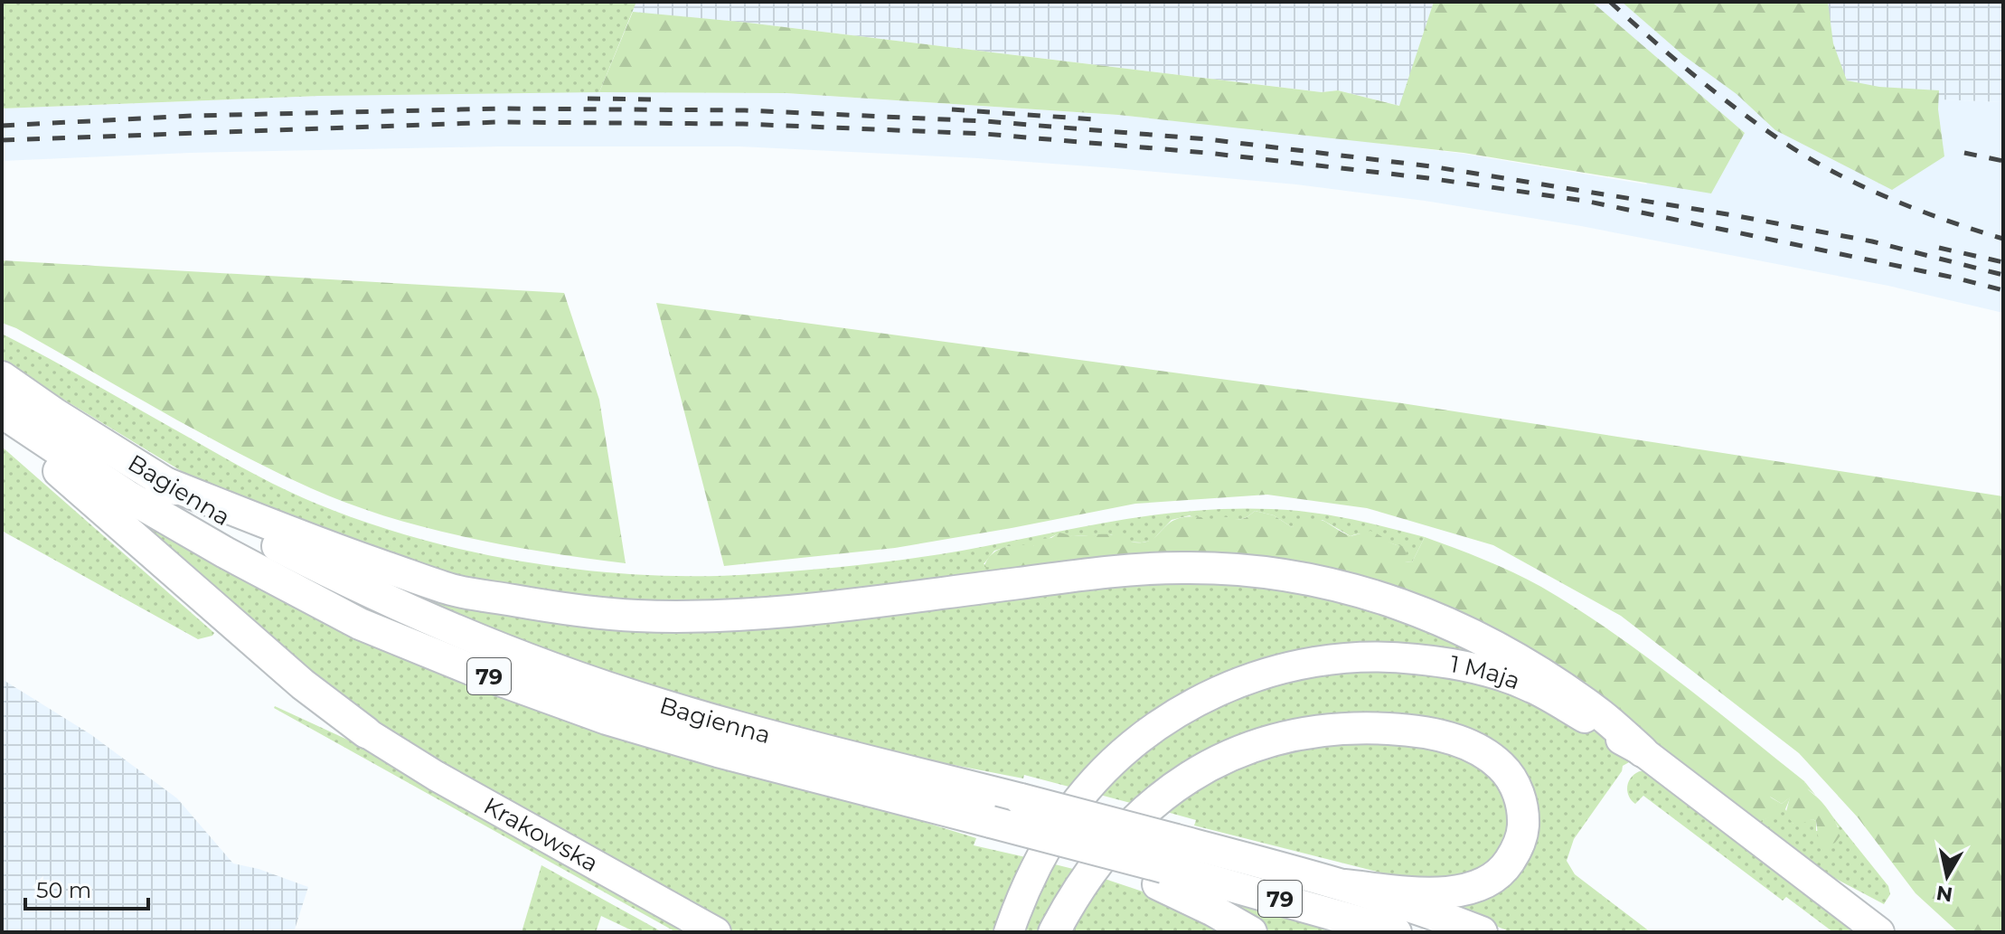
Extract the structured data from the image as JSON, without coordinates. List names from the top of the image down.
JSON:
{
  "streets": {
    "main road": ["Bagienna", "79"],
    "street": ["1 Maja", "Krakowska"]
  },
  "crossings": [
    ["Bagienna", "1 Maja"]
  ],
  "scale_bar": "50 m",
  "north": "bottom"
}
